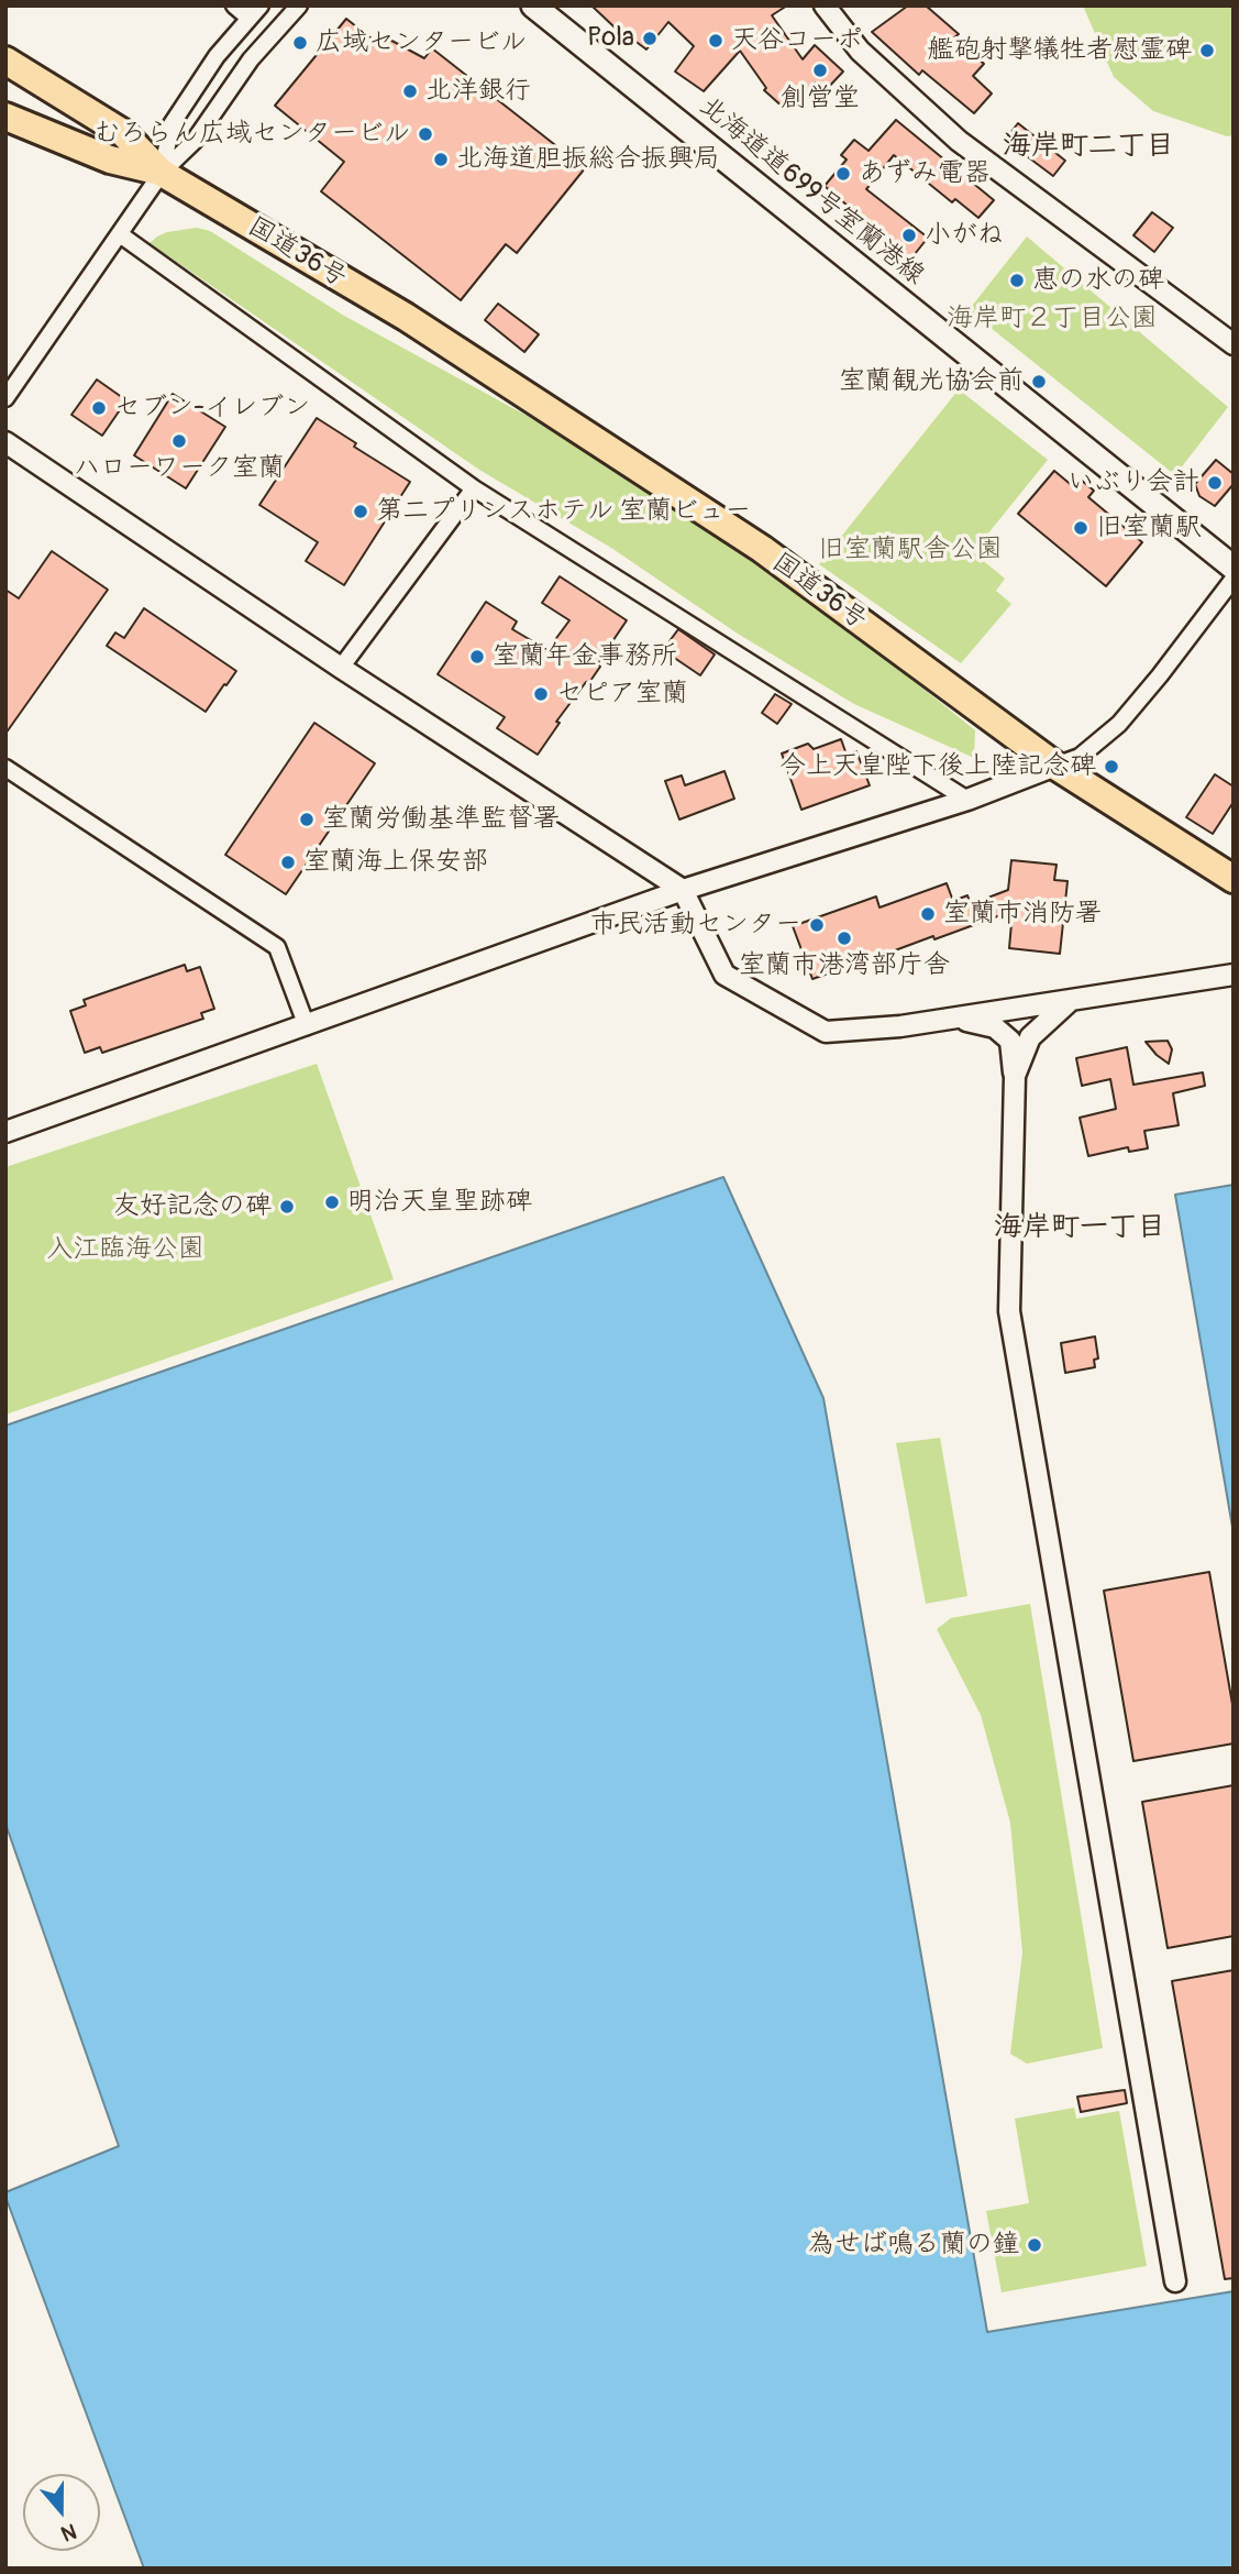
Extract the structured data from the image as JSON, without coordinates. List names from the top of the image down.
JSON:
{
  "streets": {
    "highway": ["国道36号"],
    "main road": ["北海道道699号室蘭港線"]
  },
  "districts": ["海岸町二丁目", "海岸町一丁目"],
  "parks": ["海岸町２丁目公園", "旧室蘭駅舎公園", "入江臨海公園"],
  "places": [
    "Pola",
    "天谷コーポ",
    "広域センタービル",
    "艦砲射撃犠牲者慰霊碑",
    "創営堂",
    "北洋銀行",
    "むろらん広域センタービル",
    "北海道胆振総合振興局",
    "あずみ電器",
    "小がね",
    "恵の水の碑",
    "室蘭観光協会前",
    "セブン-イレブン",
    "ハローワーク室蘭",
    "いぶり会計",
    "第二プリンスホテル 室蘭ビュー",
    "旧室蘭駅",
    "室蘭年金事務所",
    "セピア室蘭",
    "今上天皇陛下後上陸記念碑",
    "室蘭労働基準監督署",
    "室蘭海上保安部",
    "室蘭市消防署",
    "市民活動センター",
    "室蘭市港湾部庁舎",
    "明治天皇聖跡碑",
    "友好記念の碑",
    "為せば鳴る蘭の鐘"
  ],
  "north": "bottom"
}
